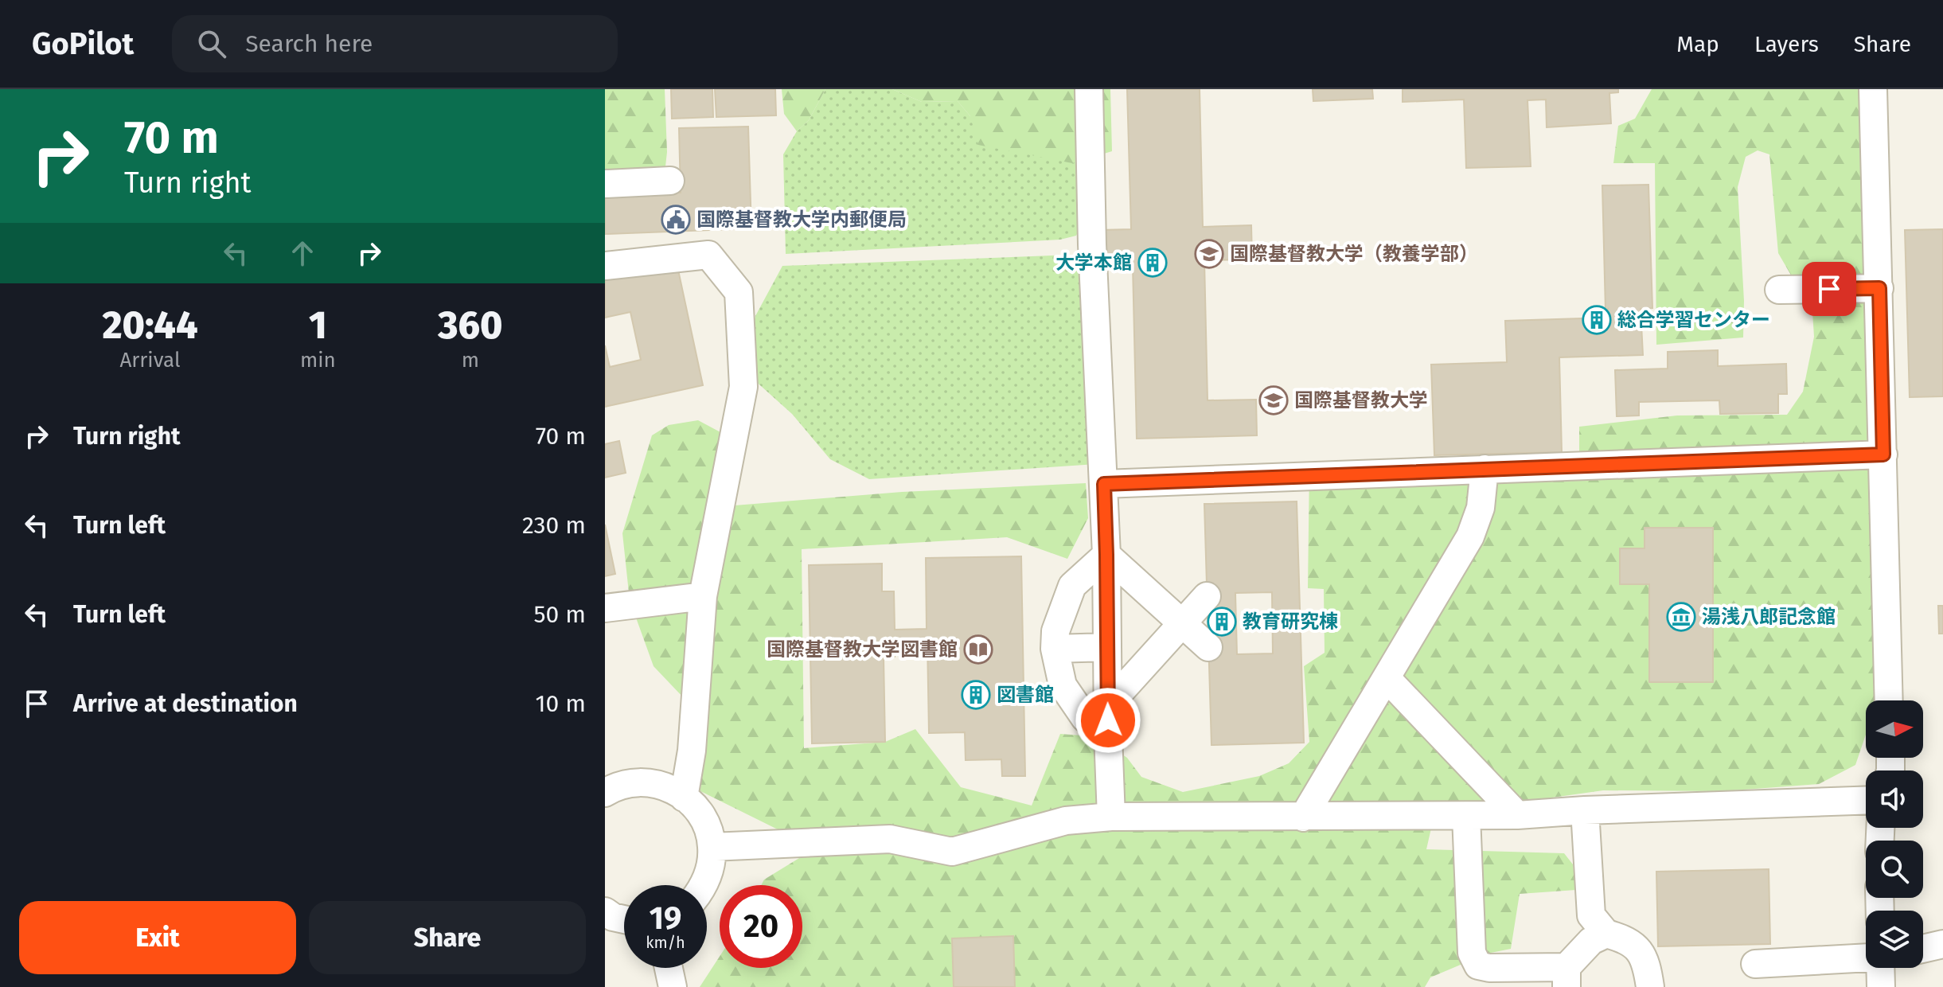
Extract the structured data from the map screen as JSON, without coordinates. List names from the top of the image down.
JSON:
{
  "places": {
    "public building": ["国際基督教大学内郵便局"],
    "school or university": ["国際基督教大学（教養学部）", "国際基督教大学"],
    "building": [
      "大学本館",
      "総合学習センター",
      "教育研究棟",
      "図書館"
    ],
    "museum": ["湯浅八郎記念館"],
    "library": ["国際基督教大学図書館"]
  },
  "north": "right",
  "page": {
    "header": "GoPilot",
    "search": "Search here",
    "nav": ["Map", "Layers", "Share"],
    "turn": ["70 m", "Turn right"],
    "eta": [
      "20:44",
      "Arrival",
      "1",
      "min",
      "360",
      "m"
    ],
    "list": [
      {
        "name": "Turn right",
        "value": "70 m"
      },
      {
        "name": "Turn left",
        "value": "230 m"
      },
      {
        "name": "Turn left",
        "value": "50 m"
      },
      {
        "name": "Arrive at destination",
        "value": "10 m"
      }
    ],
    "speed": "19 km/h",
    "limit": "20",
    "buttons": ["Exit", "Share"]
  }
}
